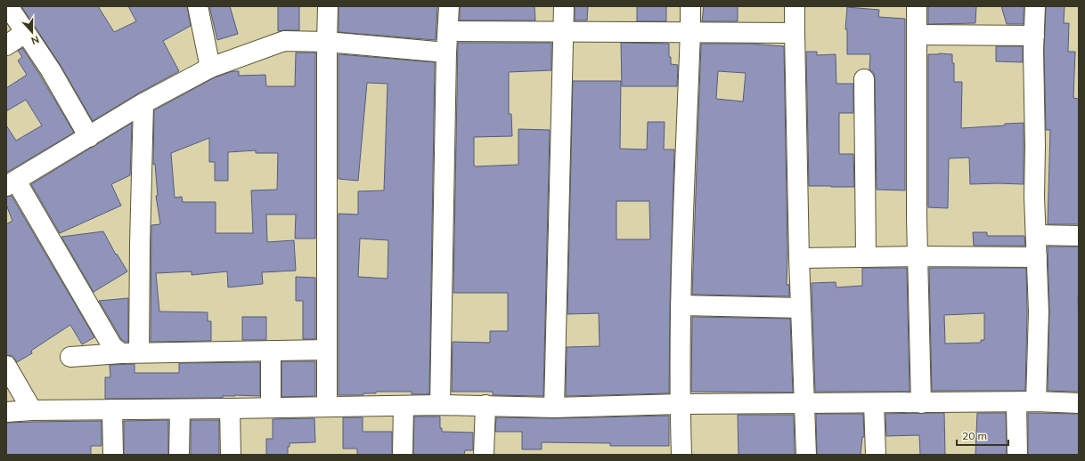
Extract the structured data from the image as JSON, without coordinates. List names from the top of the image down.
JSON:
{
  "scale_bar": "20 m",
  "north": "bottom"
}
